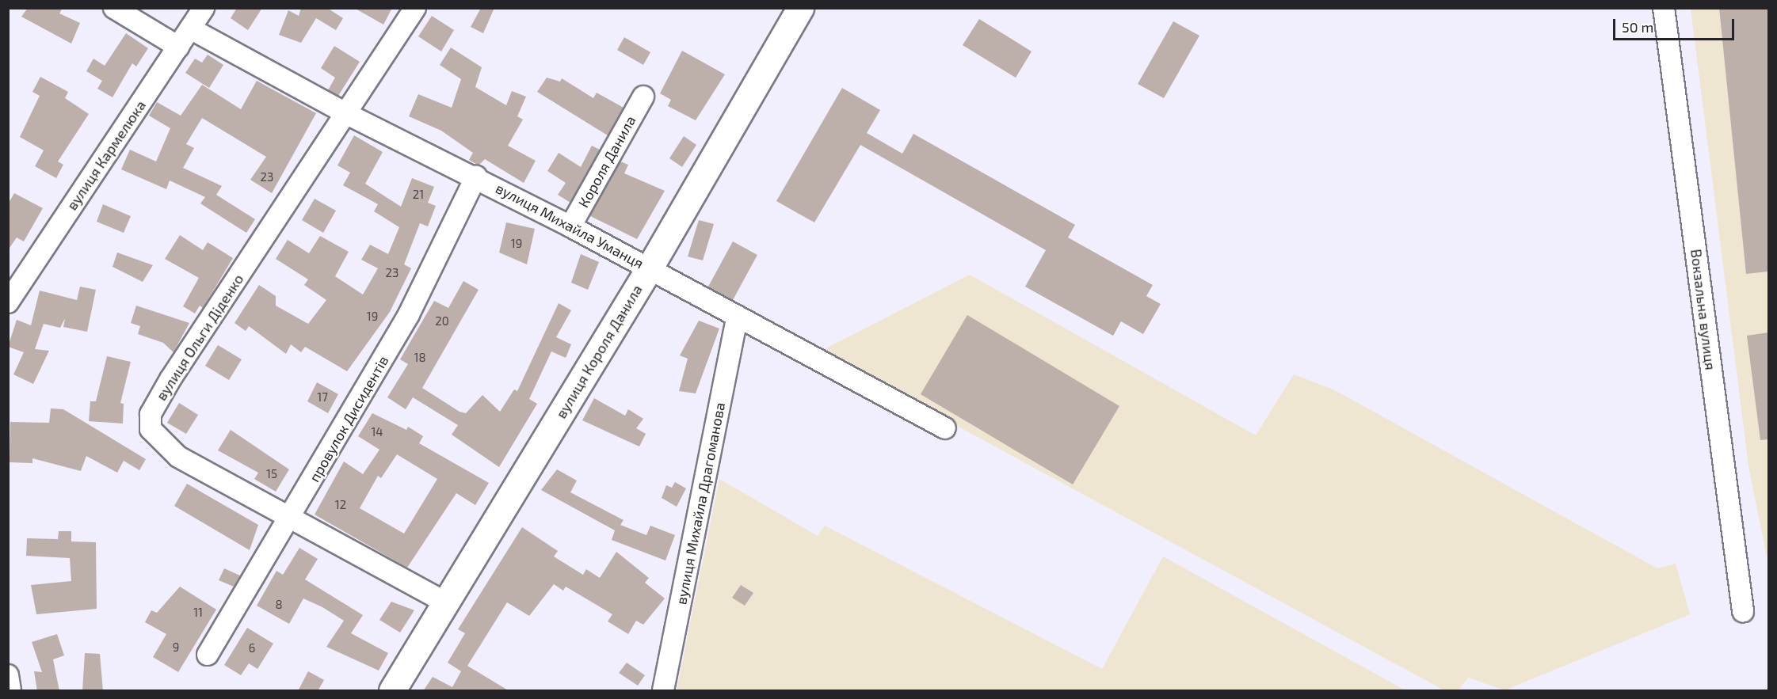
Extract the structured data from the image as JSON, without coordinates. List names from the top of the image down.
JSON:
{
  "streets": {
    "main road": ["вулиця Короля Данила"],
    "street": [
      "вулиця Кармелюка",
      "Короля Данила",
      "вулиця Михайла Уманця",
      "Вокзальна вулиця",
      "вулиця Ольги Діденко",
      "провулок Дисидентів",
      "вулиця Михайла Драгоманова"
    ]
  },
  "crossings": [
    ["вулиця Кармелюка", "вулиця Михайла Уманця"],
    ["Короля Данила", "вулиця Михайла Уманця"],
    ["вулиця Михайла Уманця", "вулиця Ольги Діденко"],
    ["вулиця Михайла Уманця", "вулиця Короля Данила"],
    ["вулиця Михайла Уманця", "провулок Дисидентів"],
    ["вулиця Михайла Уманця", "вулиця Михайла Драгоманова"],
    ["вулиця Ольги Діденко", "вулиця Короля Данила"],
    ["вулиця Ольги Діденко", "провулок Дисидентів"]
  ],
  "house_numbers": [
    "23",
    "21",
    "19",
    "23",
    "19",
    "20",
    "18",
    "17",
    "14",
    "15",
    "12",
    "8",
    "11",
    "9",
    "6"
  ],
  "scale_bar": "50 m"
}
